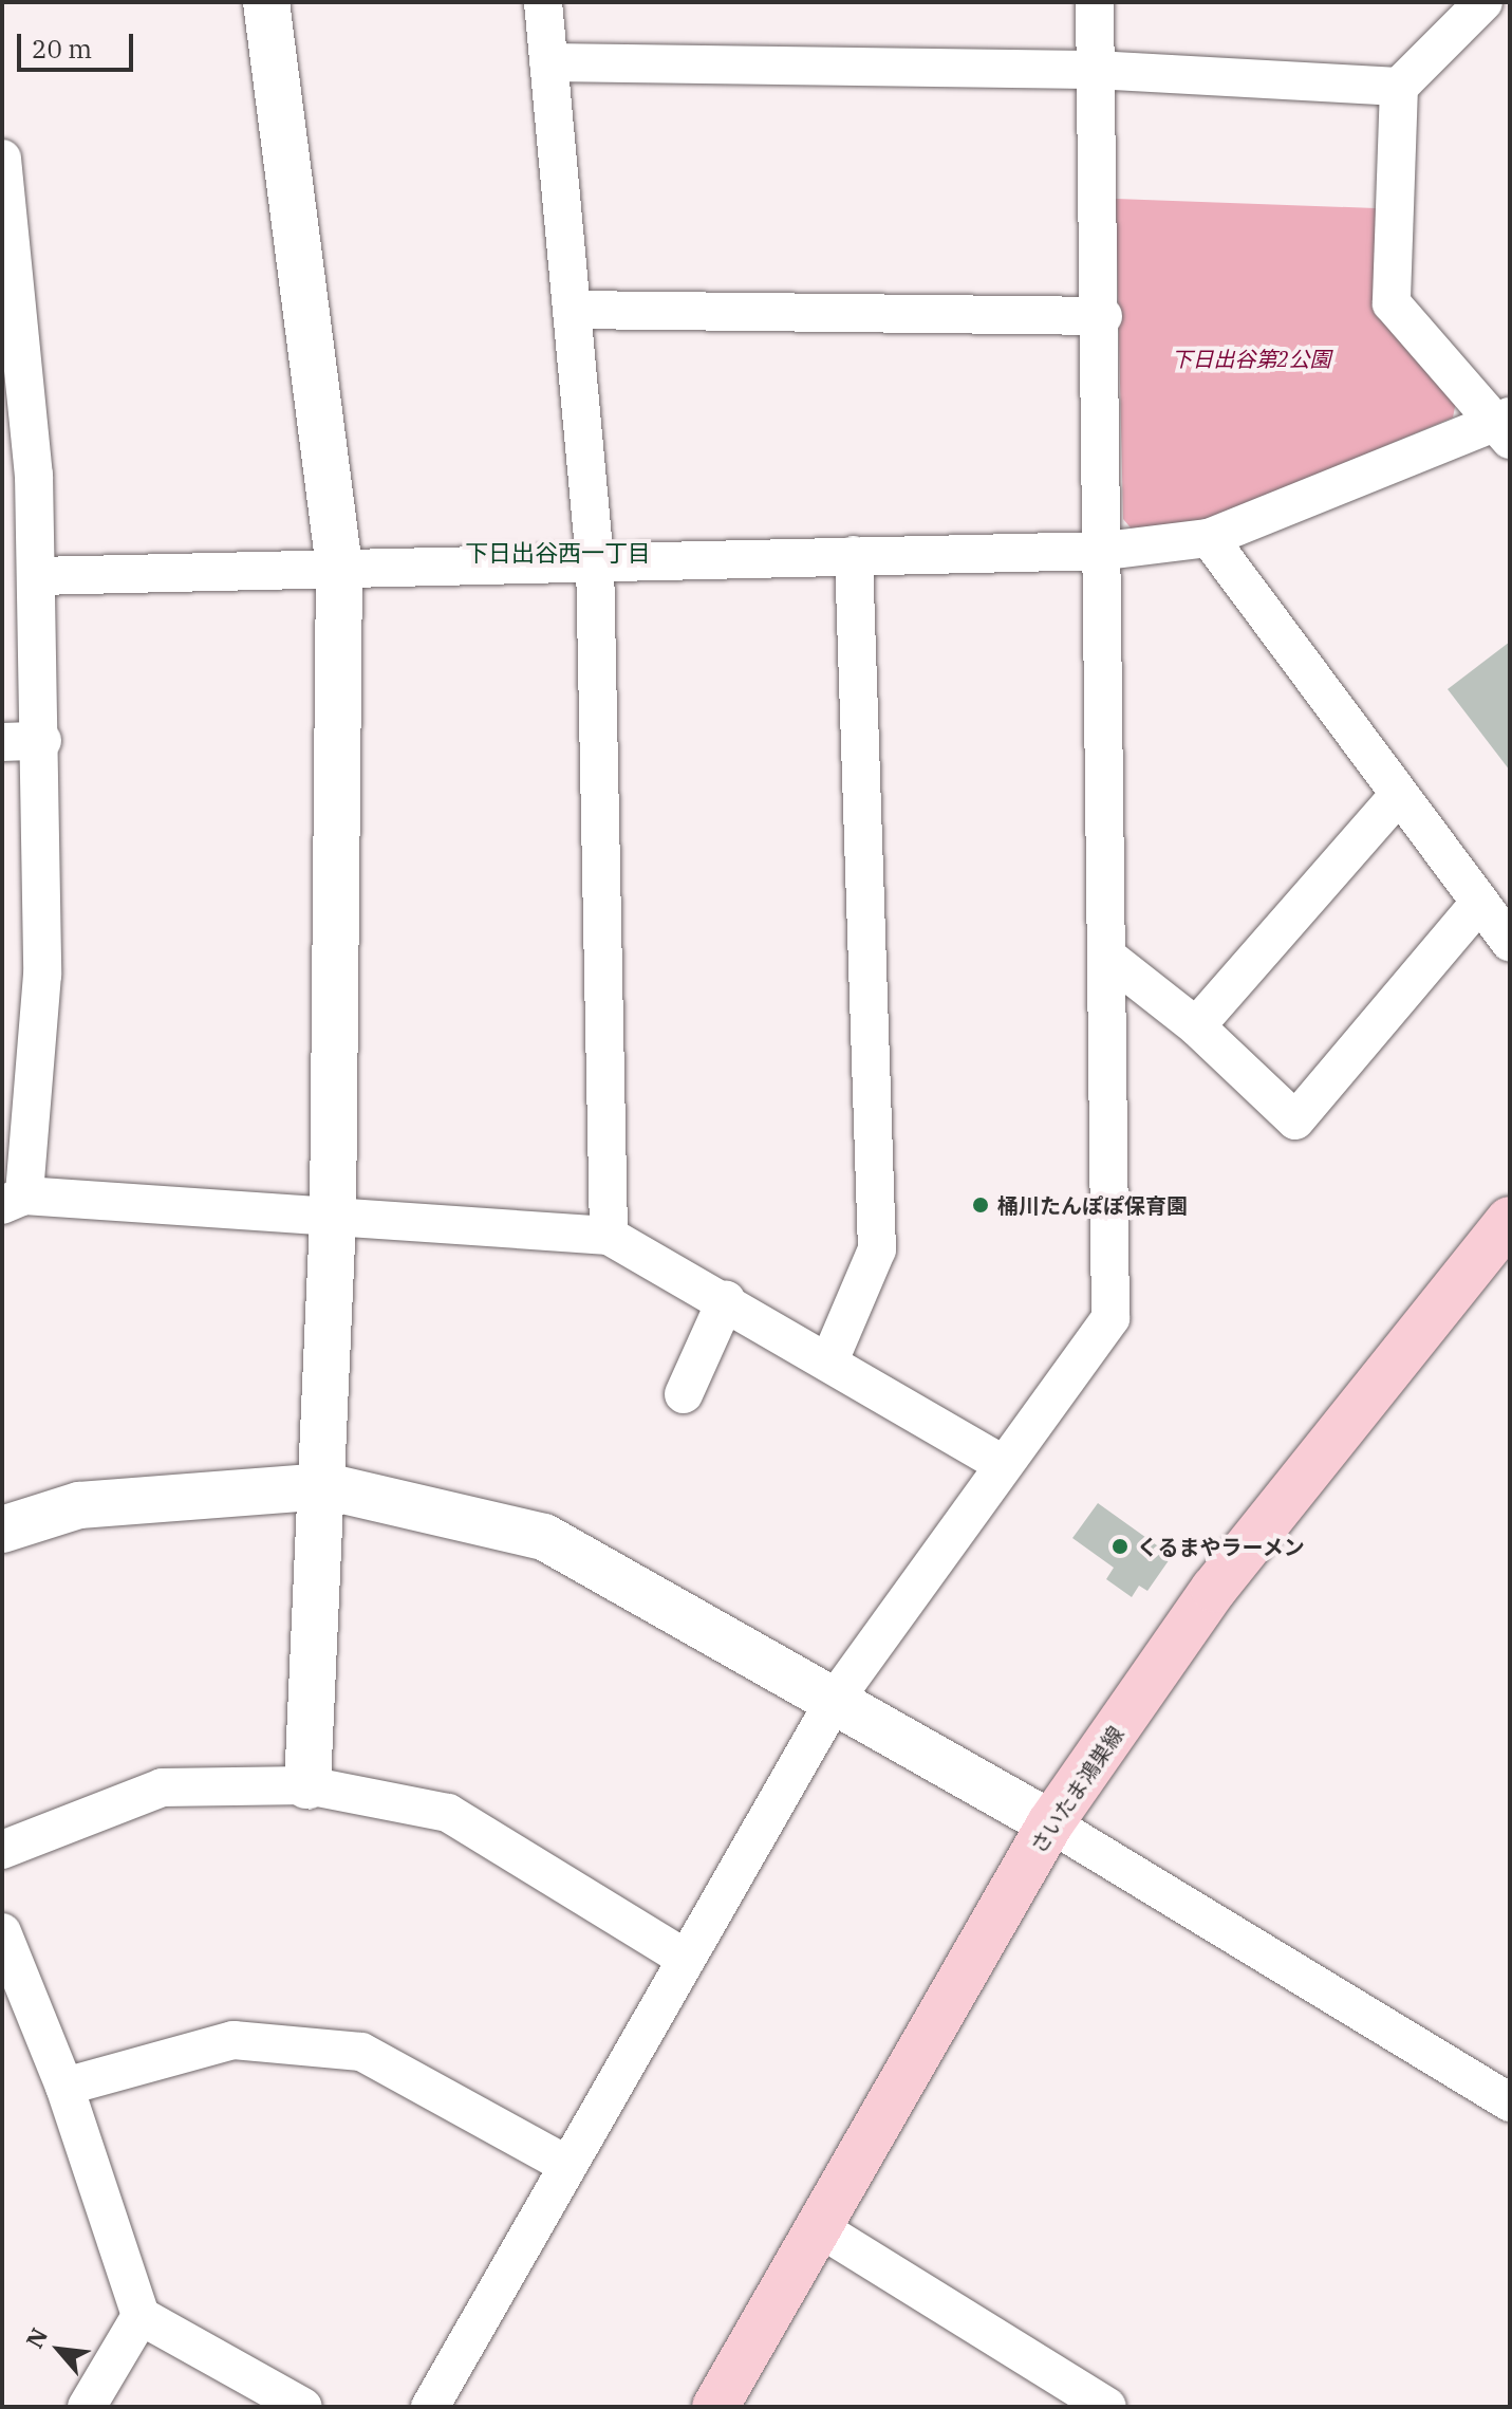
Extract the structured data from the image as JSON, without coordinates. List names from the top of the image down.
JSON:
{
  "streets": {
    "main road": ["さいたま鴻巣線"]
  },
  "districts": ["下日出谷西一丁目"],
  "parks": ["下日出谷第2公園"],
  "places": ["桶川たんぽぽ保育園", "くるまやラーメン"],
  "scale_bar": "20 m",
  "north": "top left"
}
